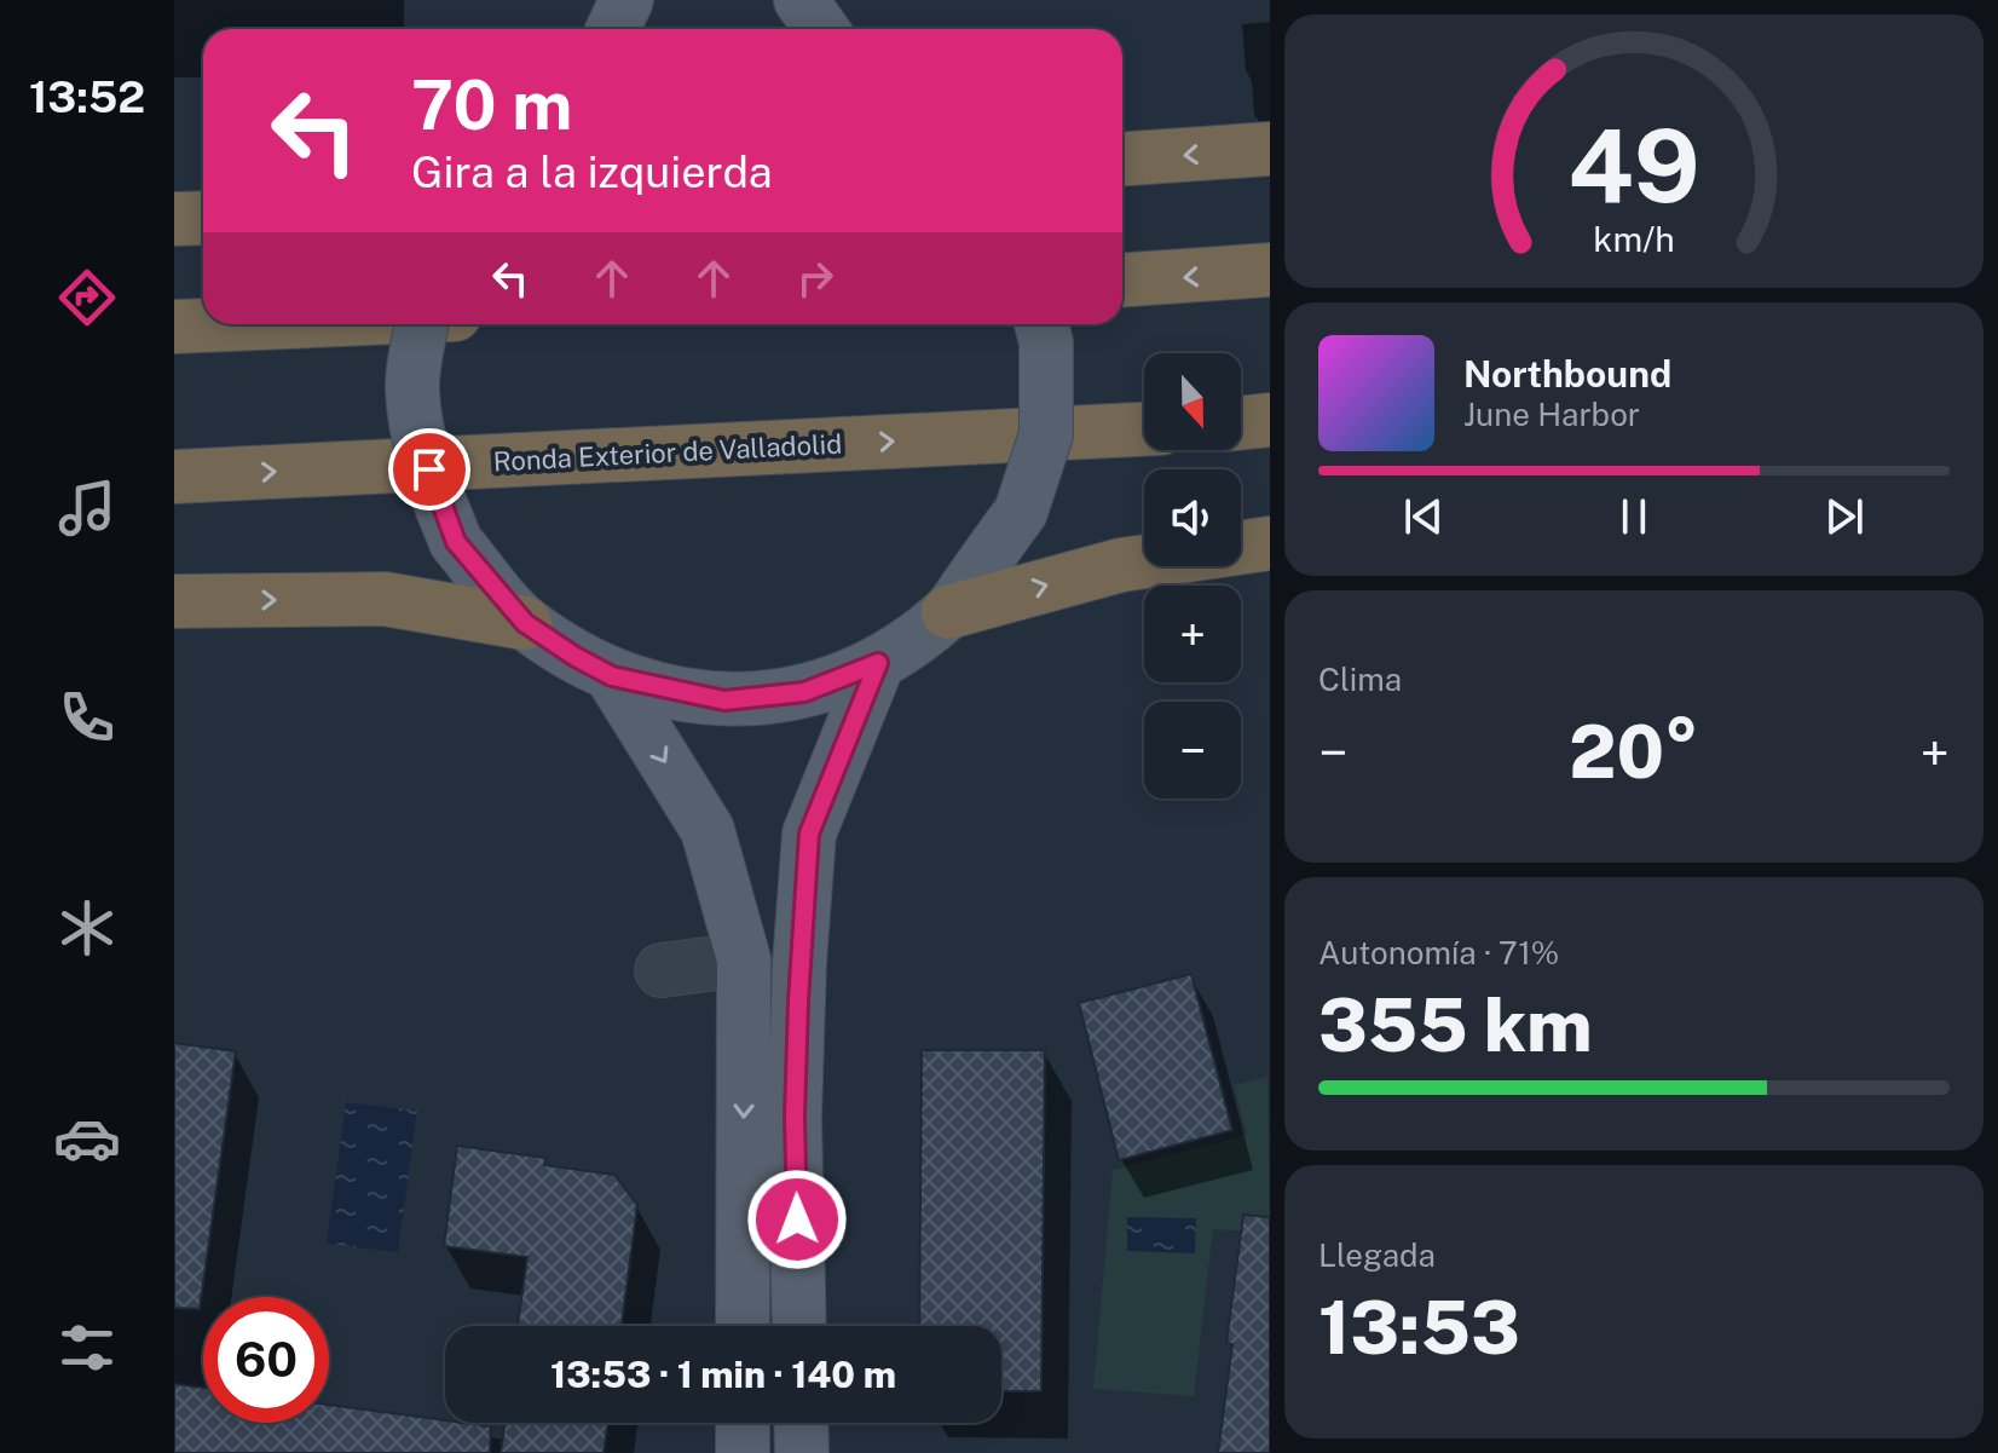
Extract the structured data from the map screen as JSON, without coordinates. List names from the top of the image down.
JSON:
{
  "streets": {
    "highway": ["Ronda Exterior de Valladolid"]
  },
  "north": "bottom",
  "page": {
    "tabs": "13:52",
    "turn": ["70 m", "Gira a la izquierda"],
    "song": ["Northbound", "June Harbor"],
    "map_buttons": ["+", "−"],
    "tile": [
      "Clima",
      ["Autonomía · 71%", "355 km"],
      ["Llegada", "13:53"]
    ],
    "heat": ["−", "20°", "+"],
    "limit": "60",
    "trip": "13:53 · 1 min · 140 m",
    "gauge": ["49", "km/h"]
  }
}
